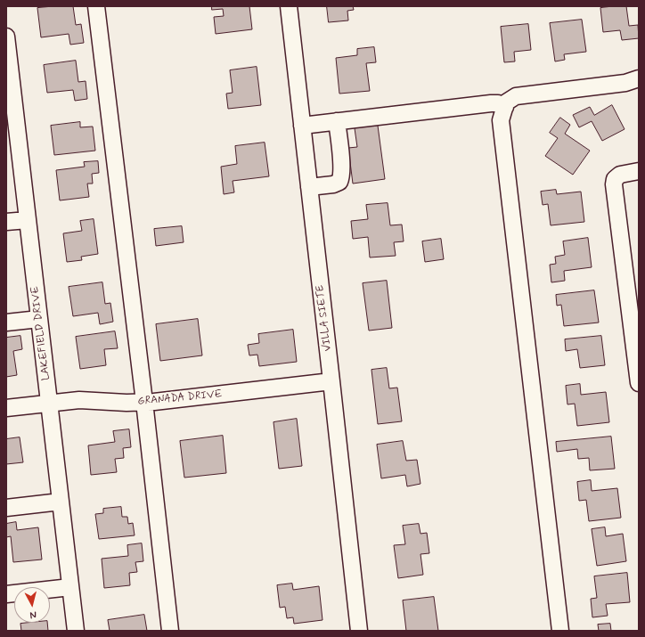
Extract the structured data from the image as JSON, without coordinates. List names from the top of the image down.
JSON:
{
  "streets": {
    "street": ["VILLA SIETE", "LAKEFIELD DRIVE", "GRANADA DRIVE"]
  },
  "crossings": [
    ["VILLA SIETE", "GRANADA DRIVE"],
    ["LAKEFIELD DRIVE", "GRANADA DRIVE"]
  ],
  "north": "bottom"
}
